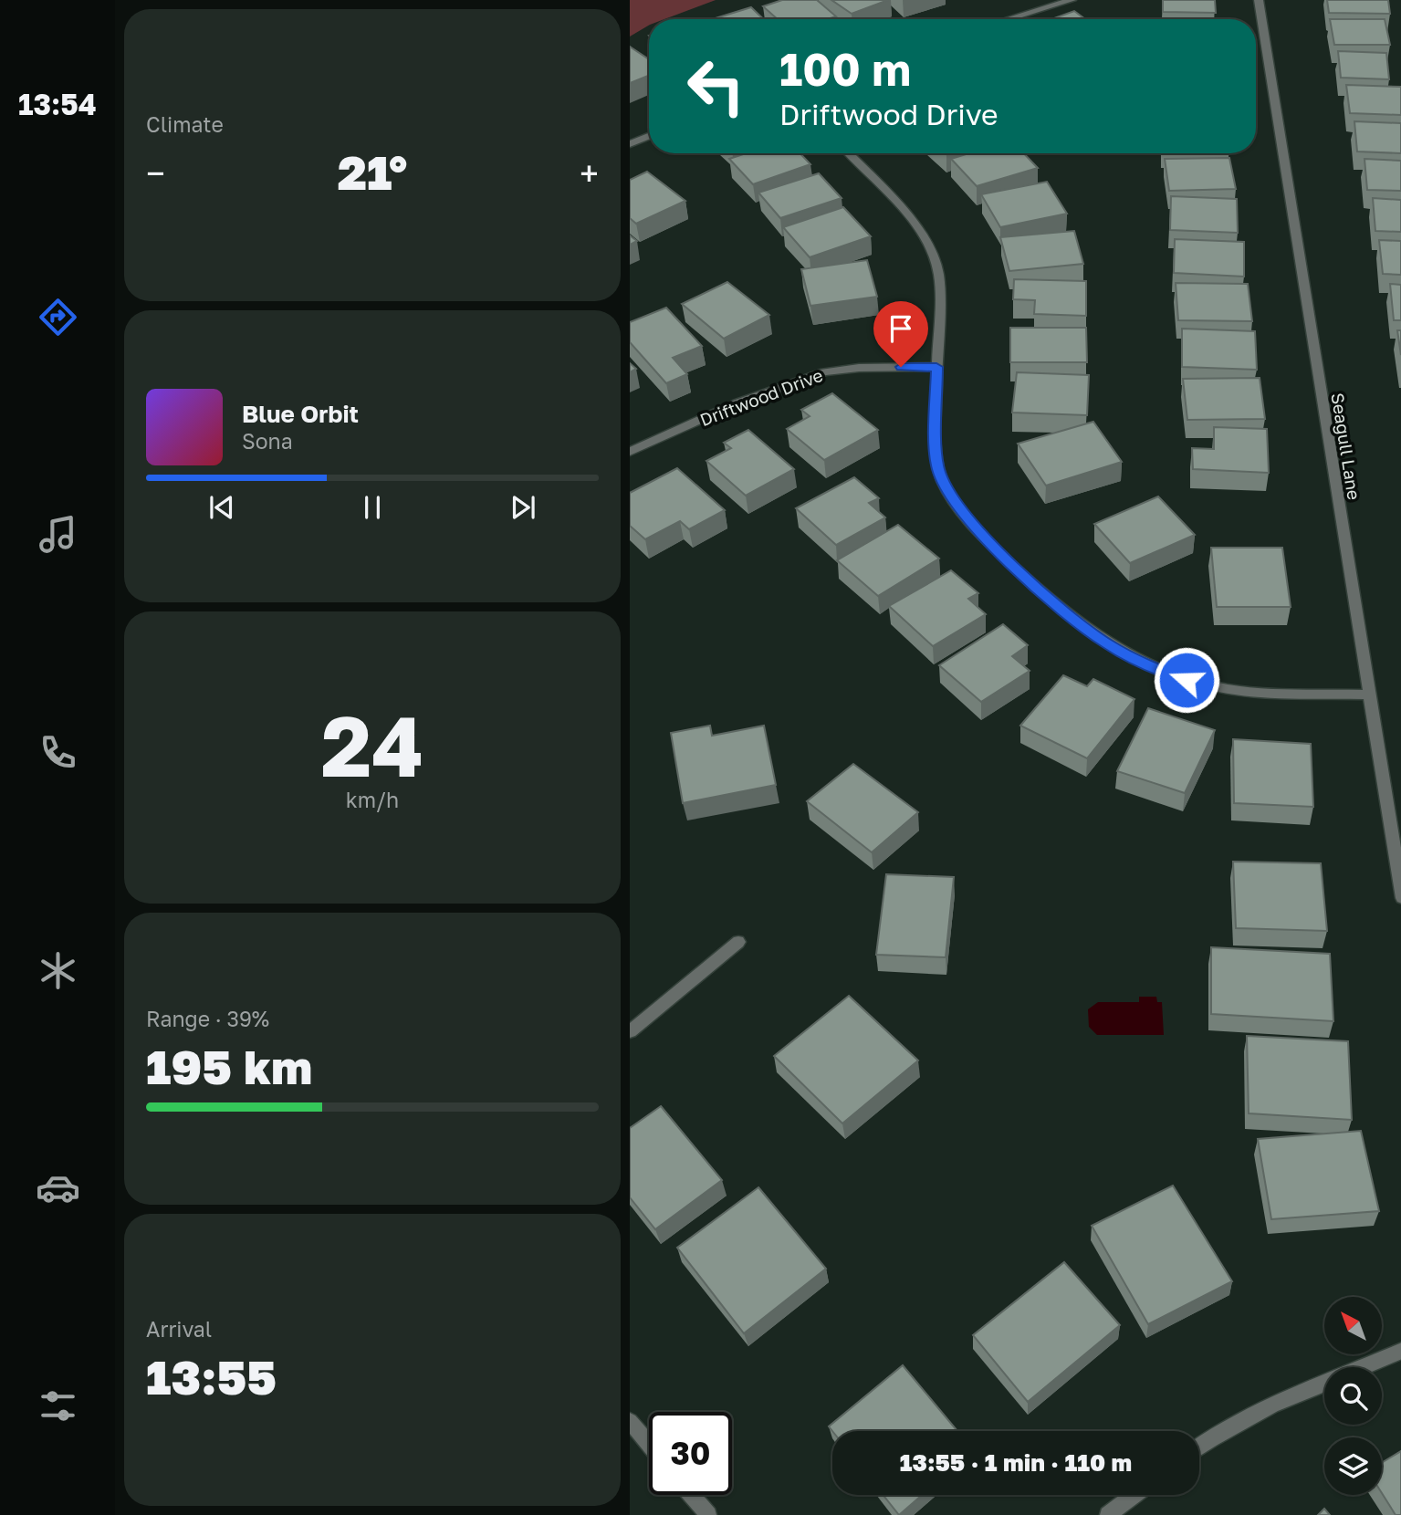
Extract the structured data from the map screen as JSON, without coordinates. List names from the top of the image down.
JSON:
{
  "streets": {
    "street": ["Driftwood Drive", "Seagull Lane"]
  },
  "north": "top left",
  "page": {
    "tabs": "13:54",
    "tile": [
      "Climate",
      ["24", "km/h"],
      ["Range · 39%", "195 km"],
      ["Arrival", "13:55"]
    ],
    "turn": ["100 m", "Driftwood Drive"],
    "heat": ["−", "21°", "+"],
    "song": ["Blue Orbit", "Sona"],
    "limit": "30",
    "trip": "13:55 · 1 min · 110 m"
  }
}
